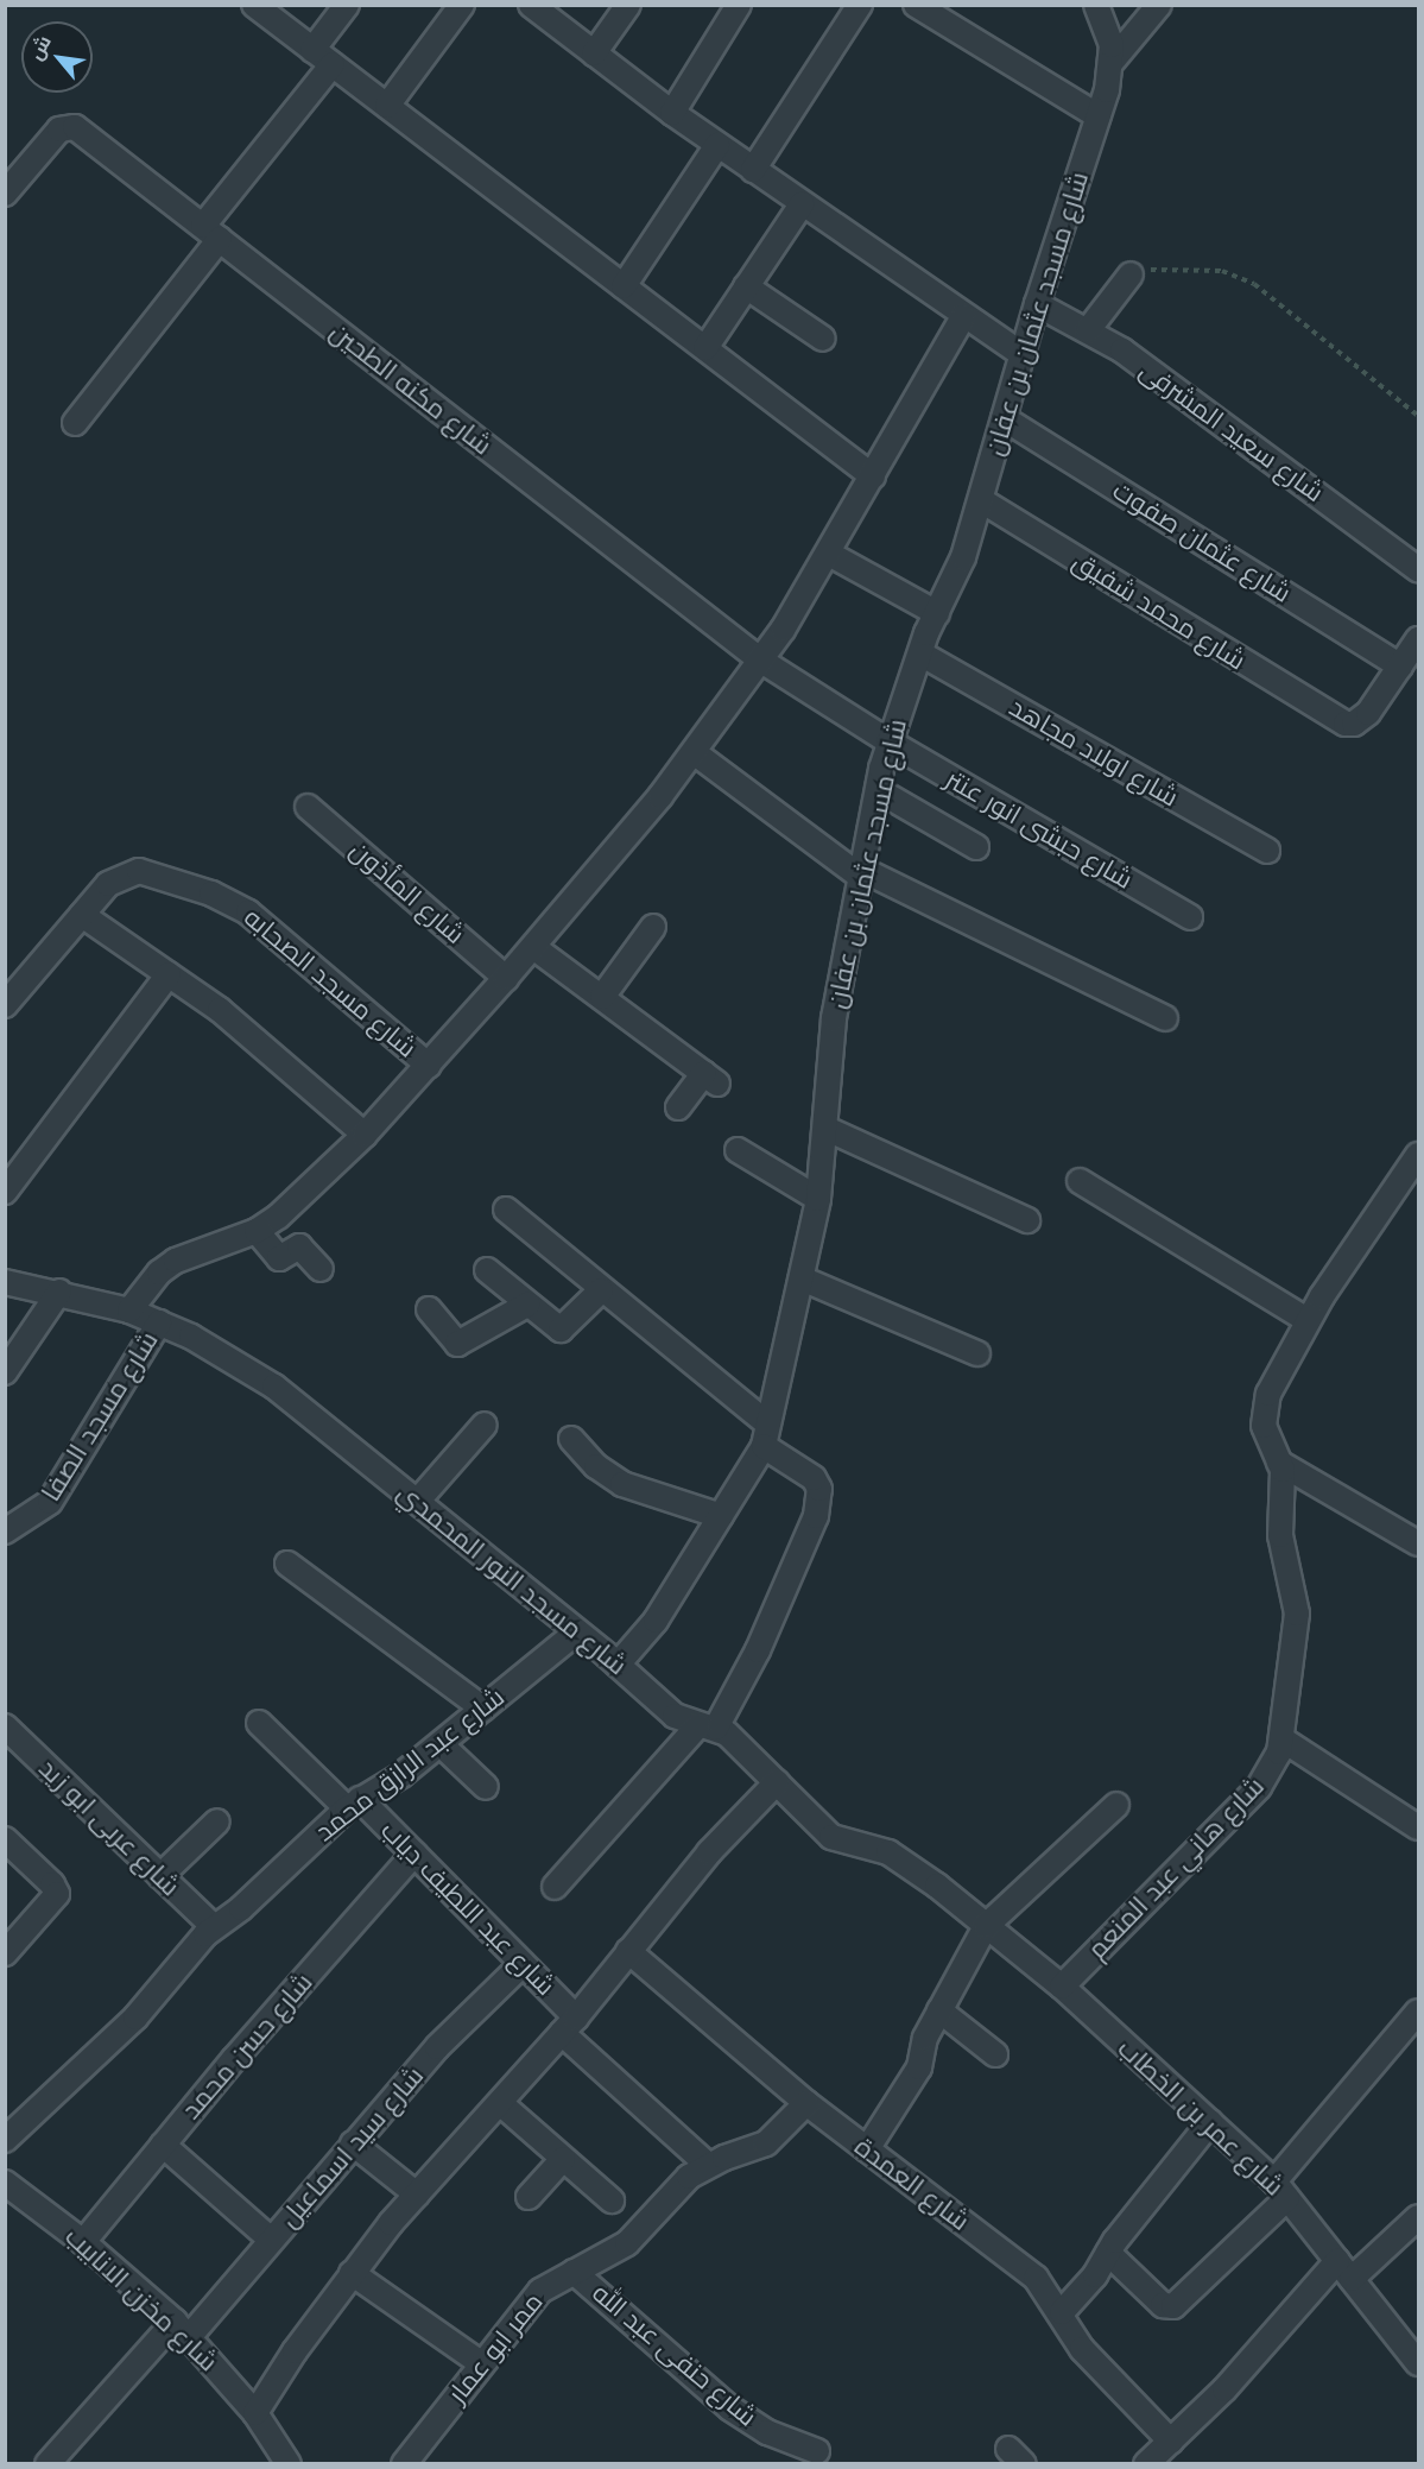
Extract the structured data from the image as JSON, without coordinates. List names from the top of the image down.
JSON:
{
  "streets": {
    "street": [
      "شارع مسجد عثمان بن عفان",
      "شارع مكنه الطحين",
      "شارع سعيد المشرفى",
      "شارع عثمان صفوت",
      "شارع محمد شفيق",
      "شارع اولاد مجاهد",
      "شارع حبشى انور عنتر",
      "شارع المأذون",
      "شارع مسجد الصحابه",
      "شارع مسجد الصفا",
      "شارع مسجد النور المحمدي",
      "شارع عبد الرازق محمد",
      "شارع عربى ابو زيد",
      "شارع هاني عبد المنعم",
      "شارع عبد اللطيف دياب",
      "شارع حسن محمد",
      "شارع عمر بن الخطاب",
      "شارع سيد اسماعيل",
      "شارع العمدة",
      "شارع مخزن الانابيب",
      "ممر ابو عمار",
      "شارع حنفى عبد الله"
    ]
  },
  "crossings": [
    ["شارع مسجد عثمان بن عفان", "شارع مكنه الطحين"],
    ["شارع مسجد عثمان بن عفان", "شارع سعيد المشرفى"],
    ["شارع مسجد عثمان بن عفان", "شارع عثمان صفوت"],
    ["شارع مسجد عثمان بن عفان", "شارع محمد شفيق"],
    ["شارع مسجد عثمان بن عفان", "شارع اولاد مجاهد"],
    ["شارع مسجد عثمان بن عفان", "شارع حبشى انور عنتر"],
    ["شارع مسجد عثمان بن عفان", "شارع مسجد النور المحمدي"],
    ["شارع مكنه الطحين", "شارع حبشى انور عنتر"],
    ["شارع عثمان صفوت", "شارع محمد شفيق"],
    ["شارع مسجد الصفا", "شارع مسجد النور المحمدي"],
    ["شارع مسجد النور المحمدي", "شارع عبد الرازق محمد"],
    ["شارع مسجد النور المحمدي", "شارع عمر بن الخطاب"],
    ["شارع عبد الرازق محمد", "شارع عربى ابو زيد"],
    ["شارع عبد الرازق محمد", "شارع عبد اللطيف دياب"],
    ["شارع هاني عبد المنعم", "شارع عمر بن الخطاب"],
    ["شارع عبد اللطيف دياب", "شارع حسن محمد"],
    ["شارع عبد اللطيف دياب", "شارع سيد اسماعيل"],
    ["شارع عبد اللطيف دياب", "ممر ابو عمار"],
    ["شارع حسن محمد", "شارع مخزن الانابيب"],
    ["شارع سيد اسماعيل", "شارع مخزن الانابيب"],
    ["شارع العمدة", "ممر ابو عمار"],
    ["ممر ابو عمار", "شارع حنفى عبد الله"]
  ],
  "north": "top left"
}
